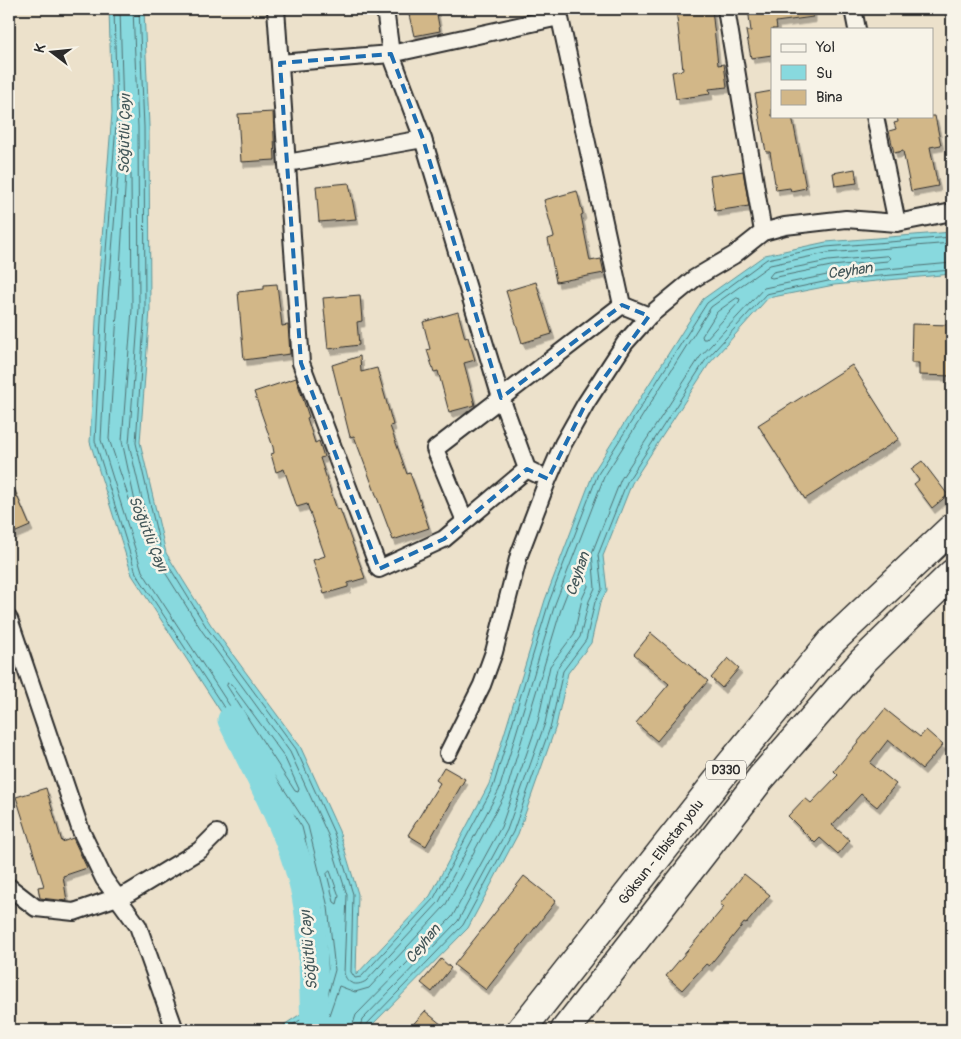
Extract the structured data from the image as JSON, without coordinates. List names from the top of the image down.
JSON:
{
  "streets": {
    "highway": ["D330", "Göksun - Elbistan yolu"]
  },
  "water": ["Söğütlü Çayı", "Ceyhan"],
  "legend": ["Yol", "Su", "Bina"],
  "north": "left"
}
